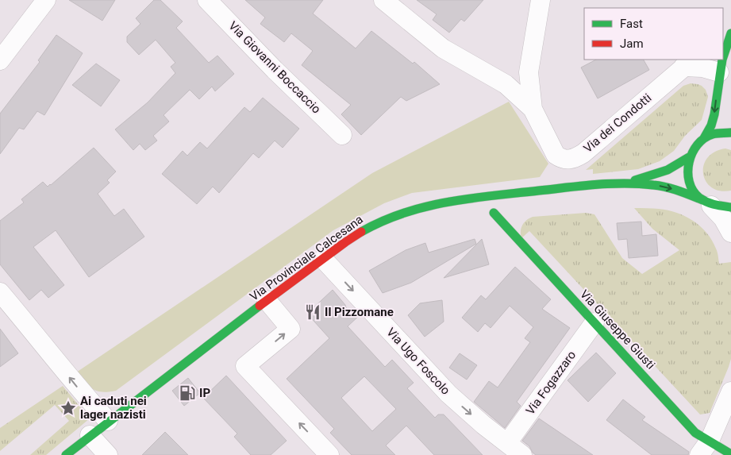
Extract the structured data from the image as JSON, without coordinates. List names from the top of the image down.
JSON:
{
  "streets": {
    "main road": ["Via Provinciale Calcesana", "Via Giuseppe Giusti"],
    "street": [
      "Via Giovanni Boccaccio",
      "Via dei Condotti",
      "Via Ugo Foscolo",
      "Via Fogazzaro"
    ]
  },
  "crossings": [
    ["Via Provinciale Calcesana", "Via Ugo Foscolo"],
    ["Via Giuseppe Giusti", "Via Fogazzaro"],
    ["Via Ugo Foscolo", "Via Fogazzaro"]
  ],
  "one_way": ["Via Ugo Foscolo"],
  "places": {
    "restaurant": ["Il Pizzomane"],
    "fuel station": ["IP"],
    "place": ["Ai caduti nei lager nazisti"]
  },
  "legend": ["Fast", "Jam"]
}
